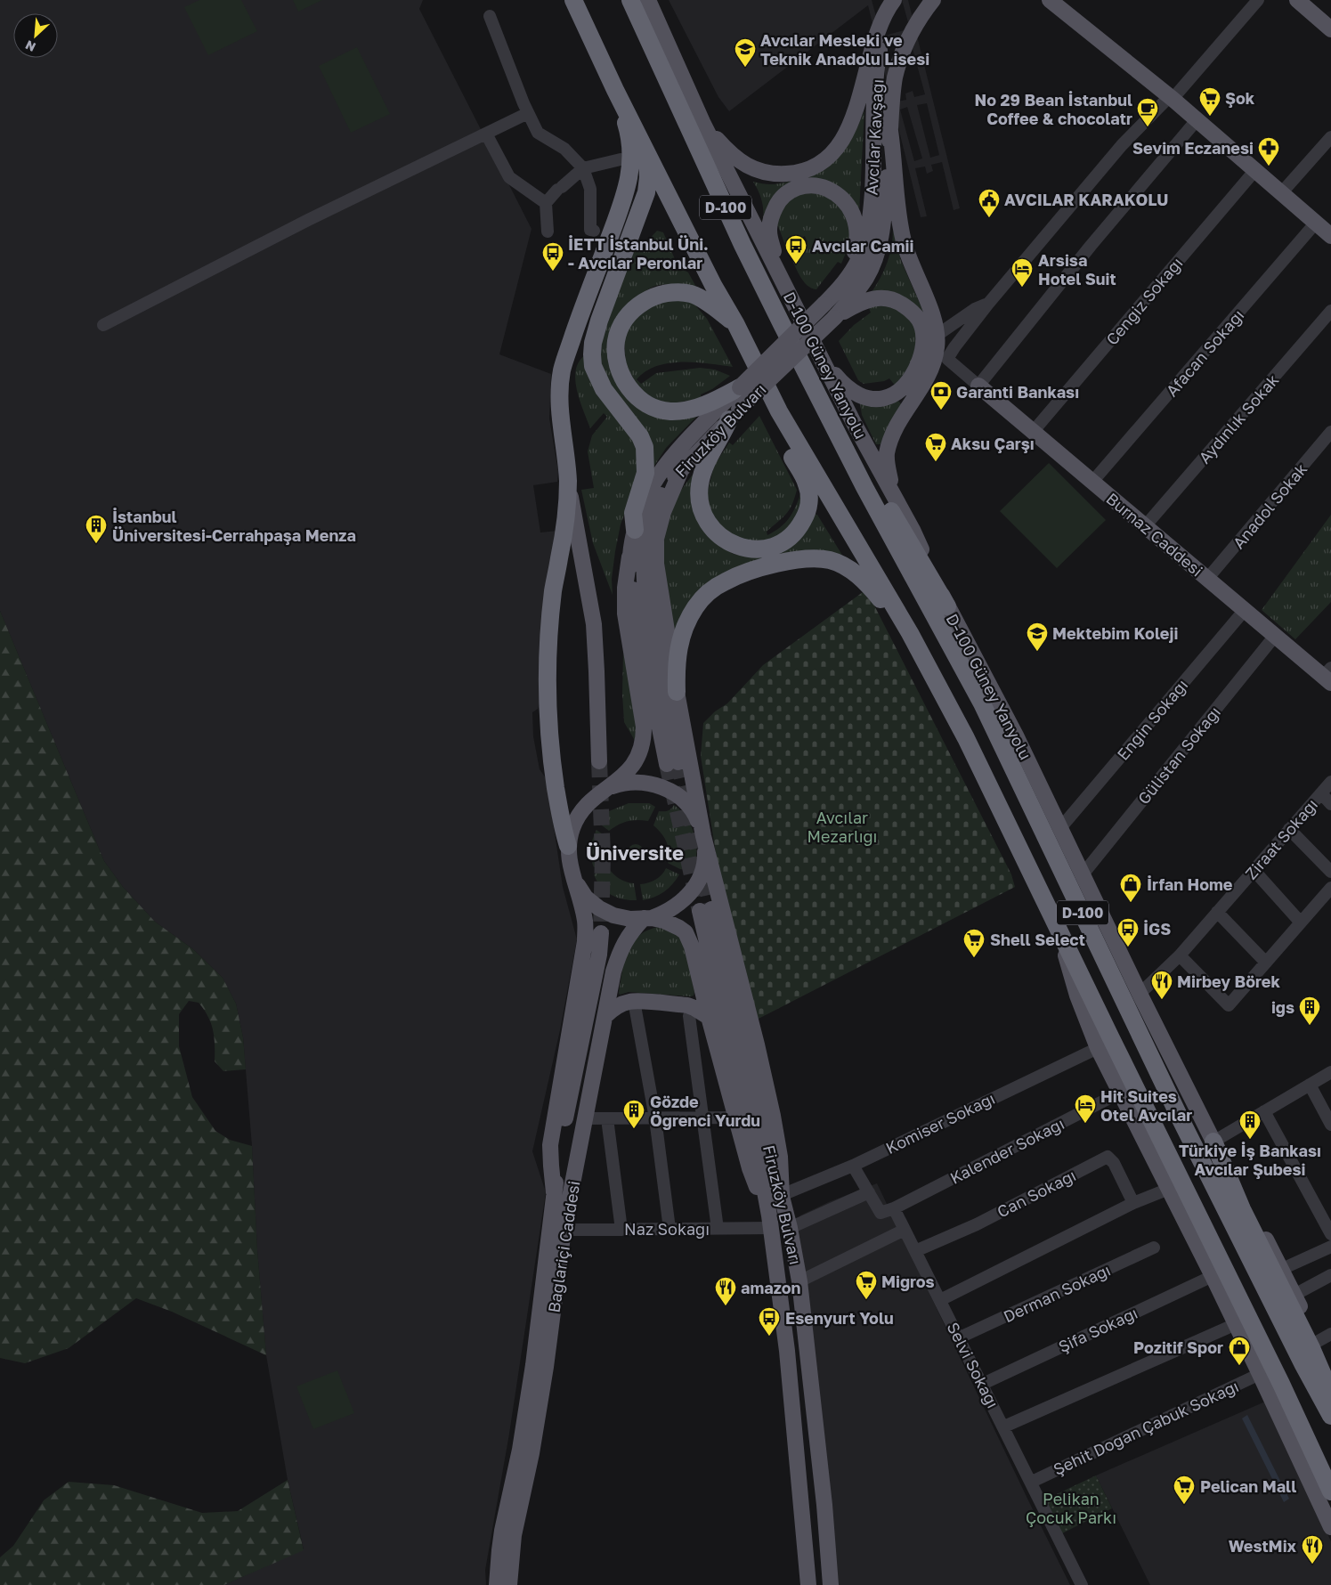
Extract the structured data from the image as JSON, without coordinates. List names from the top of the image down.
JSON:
{
  "streets": {
    "highway": ["D-100"],
    "main road": [
      "Avcılar Kavşağı",
      "D-100 Güney Yanyolu",
      "Firuzköy Bulvarı",
      "Burnaz Caddesi",
      "Bağlariçi Caddesi"
    ],
    "street": [
      "Cengiz Sokağı",
      "Afacan Sokağı",
      "Aydınlık Sokak",
      "Anadol Sokak",
      "Engin Sokağı",
      "Gülistan Sokağı",
      "Ziraat Sokağı",
      "Komiser Sokağı",
      "Kalender Sokağı",
      "Can Sokağı",
      "Naz Sokağı",
      "Derman Sokağı",
      "Şifa Sokağı",
      "Selvi Sokağı",
      "Şehit Doğan Çabuk Sokağı"
    ]
  },
  "crossings": [
    ["Avcılar Kavşağı", "Firuzköy Bulvarı"],
    ["Cengiz Sokağı", "Burnaz Caddesi"],
    ["Afacan Sokağı", "Burnaz Caddesi"],
    ["D-100 Güney Yanyolu", "Engin Sokağı"],
    ["D-100 Güney Yanyolu", "Gülistan Sokağı"],
    ["D-100 Güney Yanyolu", "Ziraat Sokağı"],
    ["Aydınlık Sokak", "Burnaz Caddesi"],
    ["Firuzköy Bulvarı", "Komiser Sokağı"],
    ["Firuzköy Bulvarı", "Naz Sokağı"],
    ["Anadol Sokak", "Burnaz Caddesi"],
    ["Burnaz Caddesi", "Engin Sokağı"],
    ["Burnaz Caddesi", "Gülistan Sokağı"],
    ["Kalender Sokağı", "Selvi Sokağı"],
    ["Can Sokağı", "Selvi Sokağı"],
    ["Naz Sokağı", "Bağlariçi Caddesi"],
    ["Derman Sokağı", "Selvi Sokağı"],
    ["Şifa Sokağı", "Selvi Sokağı"],
    ["Selvi Sokağı", "Şehit Doğan Çabuk Sokağı"]
  ],
  "districts": ["Üniversite"],
  "parks": ["Avcılar Mezarlığı", "Pelikan Çocuk Parkı"],
  "places": {
    "school or university": ["Avcılar Mesleki ve Teknik Anadolu Lisesi", "Mektebim Koleji"],
    "supermarket": [
      "Şok",
      "Aksu Çarşı",
      "Shell Select",
      "Migros",
      "Pelican Mall"
    ],
    "cafe": ["No 29 Bean İstanbul Coffee & chocolatr"],
    "pharmacy": ["Sevim Eczanesi"],
    "public building": ["AVCILAR KARAKOLU"],
    "bus stop": [
      "Avcılar Camii",
      "İETT İstanbul Üni. - Avcılar Peronlar",
      "İGS",
      "Esenyurt Yolu"
    ],
    "hotel": ["Arsisa Hotel Suit", "Hit Suites Otel Avcılar"],
    "bank": ["Garanti Bankası"],
    "building": [
      "İstanbul Üniversitesi-Cerrahpaşa Menza",
      "igs",
      "Gözde Öğrenci Yurdu",
      "Türkiye İş Bankası Avcılar Şubesi"
    ],
    "shop": ["İrfan Home", "Pozitif Spor"],
    "restaurant": ["Mirbey Börek", "amazon", "WestMix"]
  },
  "north": "bottom left"
}
